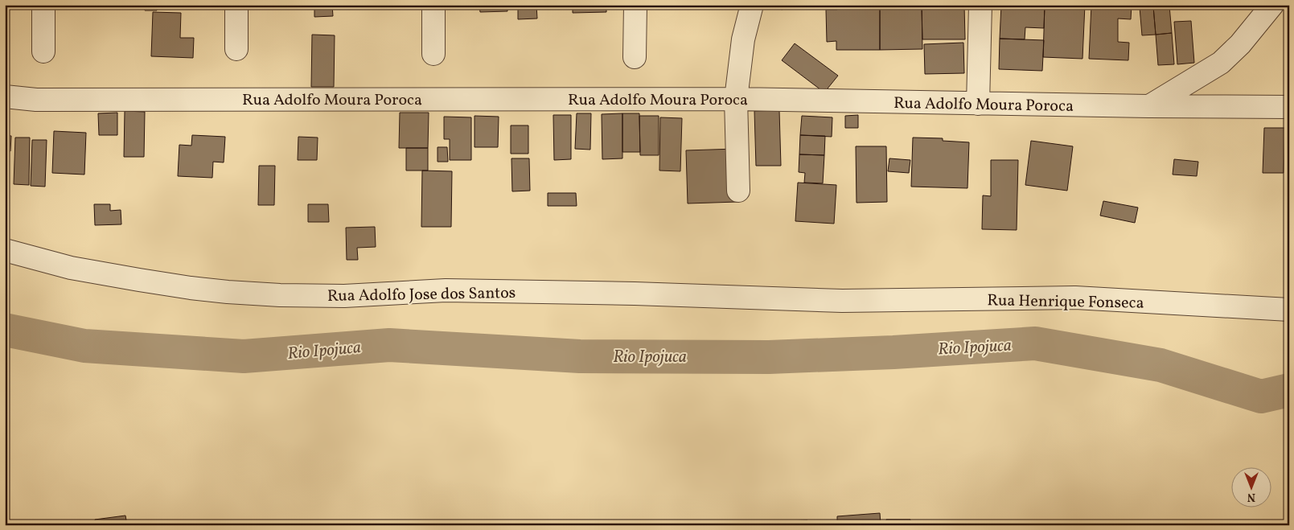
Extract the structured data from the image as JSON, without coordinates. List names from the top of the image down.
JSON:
{
  "streets": {
    "street": ["Rua Adolfo Moura Poroca", "Rua Adolfo Jose dos Santos", "Rua Henrique Fonseca"]
  },
  "crossings": [
    ["Rua Adolfo Jose dos Santos", "Rua Henrique Fonseca"]
  ],
  "water": ["Rio Ipojuca"],
  "north": "bottom"
}
